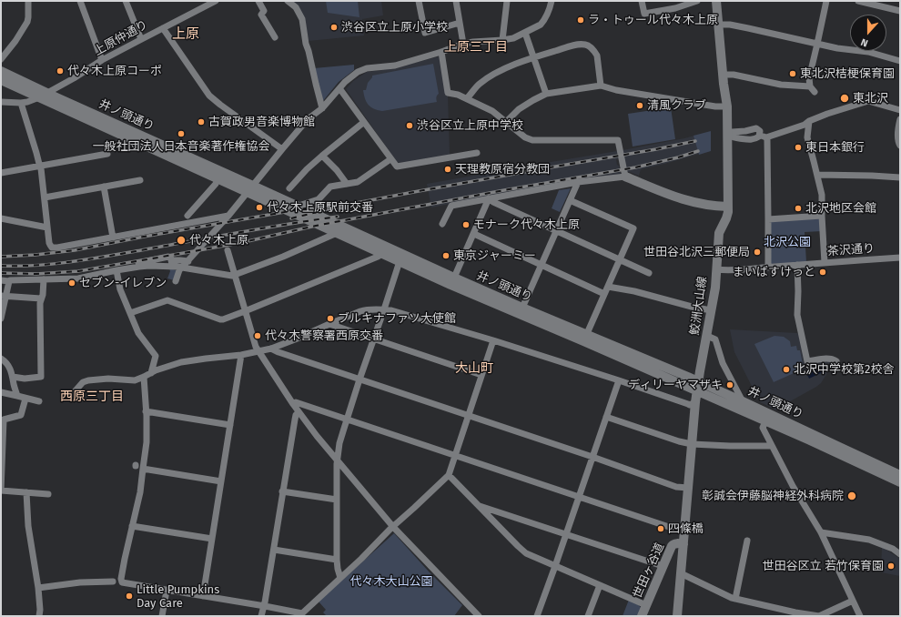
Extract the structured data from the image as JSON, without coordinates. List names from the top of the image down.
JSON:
{
  "streets": {
    "main road": ["井ノ頭通り", "鮫洲大山線", "世田ヶ谷道"],
    "street": ["上原仲通り", "茶沢通り"]
  },
  "crossings": [
    ["上原仲通り", "井ノ頭通り"],
    ["井ノ頭通り", "鮫洲大山線"],
    ["茶沢通り", "鮫洲大山線"],
    ["鮫洲大山線", "世田ヶ谷道"]
  ],
  "districts": [
    "上原",
    "上原三丁目",
    "大山町",
    "西原三丁目"
  ],
  "parks": ["北沢公園", "代々木大山公園"],
  "places": [
    "ラ・トゥール代々木上原",
    "渋谷区立上原小学校",
    "代々木上原コーポ",
    "東北沢桔梗保育園",
    "東北沢",
    "清風クラブ",
    "古賀政男音楽博物館",
    "渋谷区立上原中学校",
    "一般社団法人日本音楽著作権協会",
    "東日本銀行",
    "天理教原宿分教団",
    "代々木上原駅前交番",
    "北沢地区会館",
    "モナーク代々木上原",
    "代々木上原",
    "世田谷北沢三郵便局",
    "東京ジャーミー",
    "まいばすけっと",
    "セブン-イレブン",
    "ブルキナファソ大使館",
    "代々木警察署西原交番",
    "北沢中学校第2校舎",
    "ディリーヤマザキ",
    "彰誠会伊藤脳神経外科病院",
    "四條橋",
    "世田谷区立 若竹保育園",
    "Little Pumpkins Day Care"
  ],
  "north": "bottom"
}
